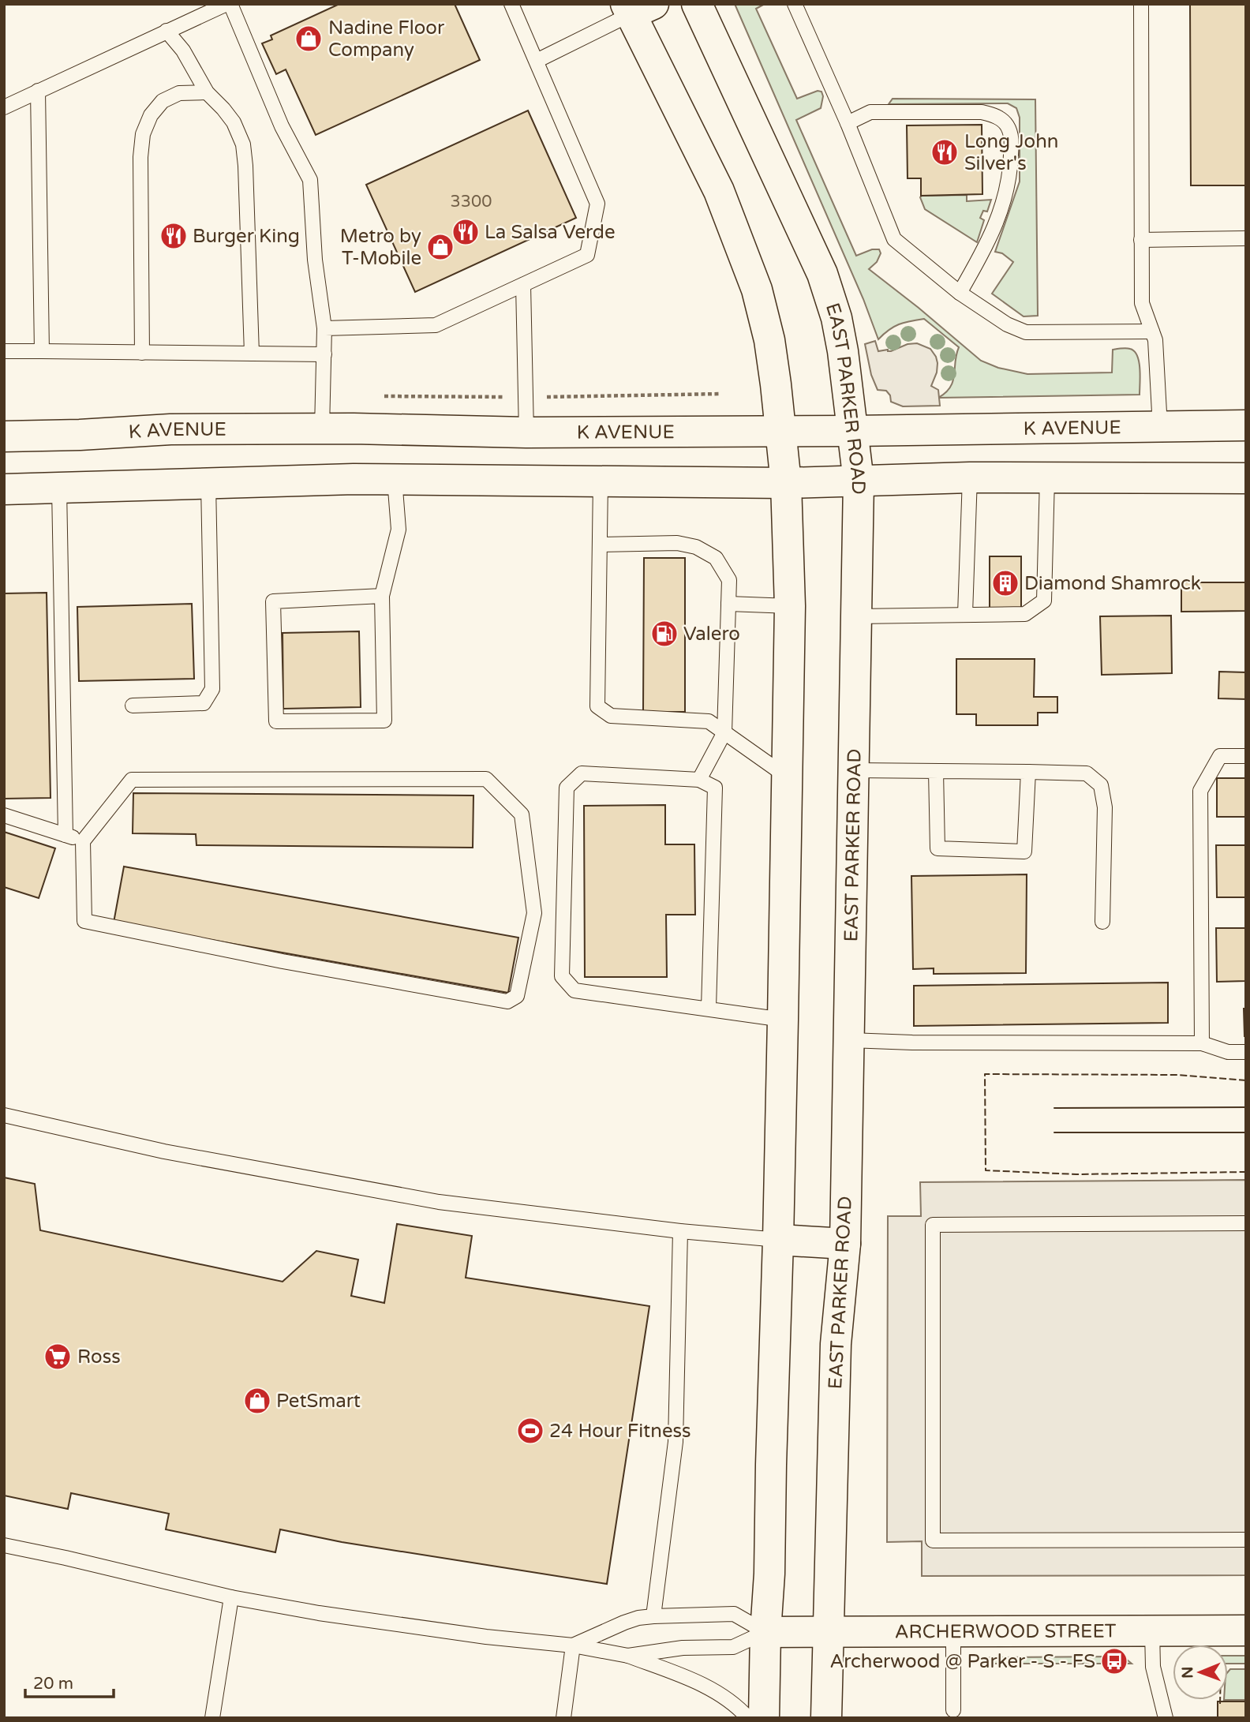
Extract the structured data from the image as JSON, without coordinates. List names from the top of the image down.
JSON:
{
  "streets": {
    "main road": ["EAST PARKER ROAD", "K AVENUE", "ARCHERWOOD STREET"]
  },
  "crossings": [
    ["EAST PARKER ROAD", "K AVENUE"],
    ["EAST PARKER ROAD", "ARCHERWOOD STREET"]
  ],
  "places": {
    "shop": ["Nadine Floor Company", "Metro by T-Mobile", "PetSmart"],
    "restaurant": ["Long John Silver's", "La Salsa Verde", "Burger King"],
    "building": ["Diamond Shamrock"],
    "fuel station": ["Valero"],
    "supermarket": ["Ross"],
    "sports": ["24 Hour Fitness"],
    "bus stop": ["Archerwood @ Parker - S - FS"]
  },
  "house_numbers": ["3300"],
  "scale_bar": "20 m",
  "north": "left"
}
